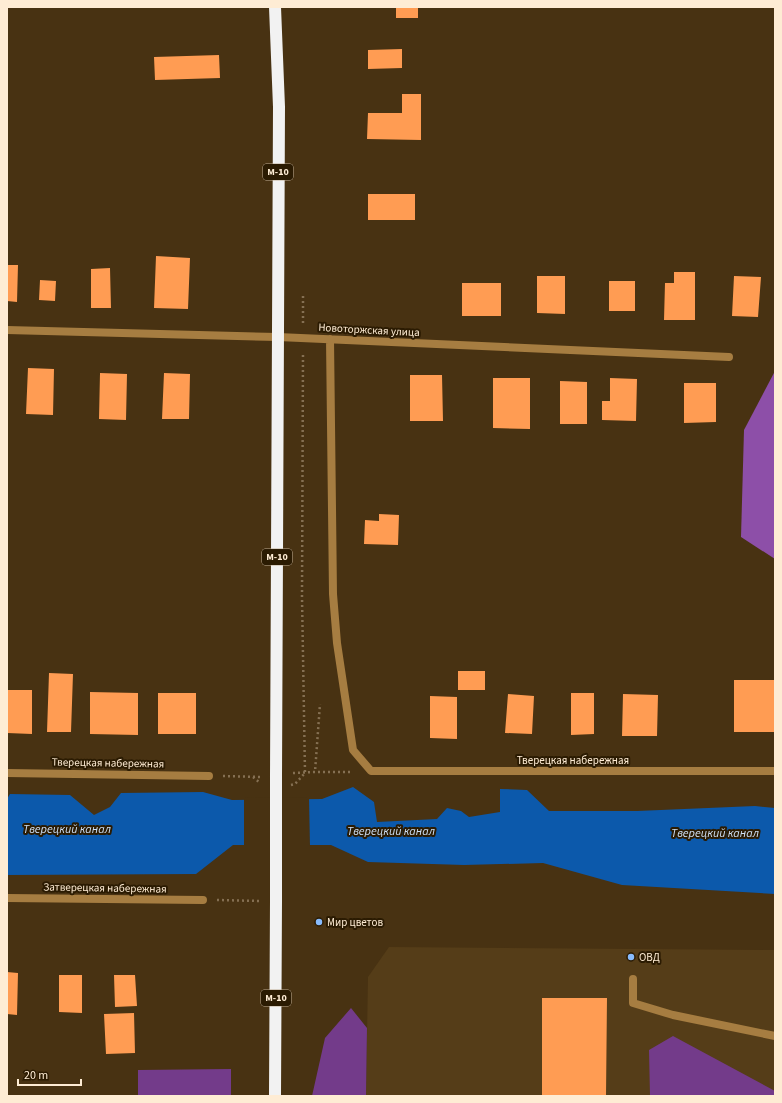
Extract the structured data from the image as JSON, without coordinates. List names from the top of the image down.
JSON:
{
  "streets": {
    "highway": ["М-10"],
    "street": ["Новоторжская улица", "Тверецкая набережная", "Затверецкая набережная"]
  },
  "crossings": [
    ["М-10", "Новоторжская улица"]
  ],
  "water": ["Тверецкий канал"],
  "places": ["Мир цветов", "ОВД"],
  "scale_bar": "20 m"
}
